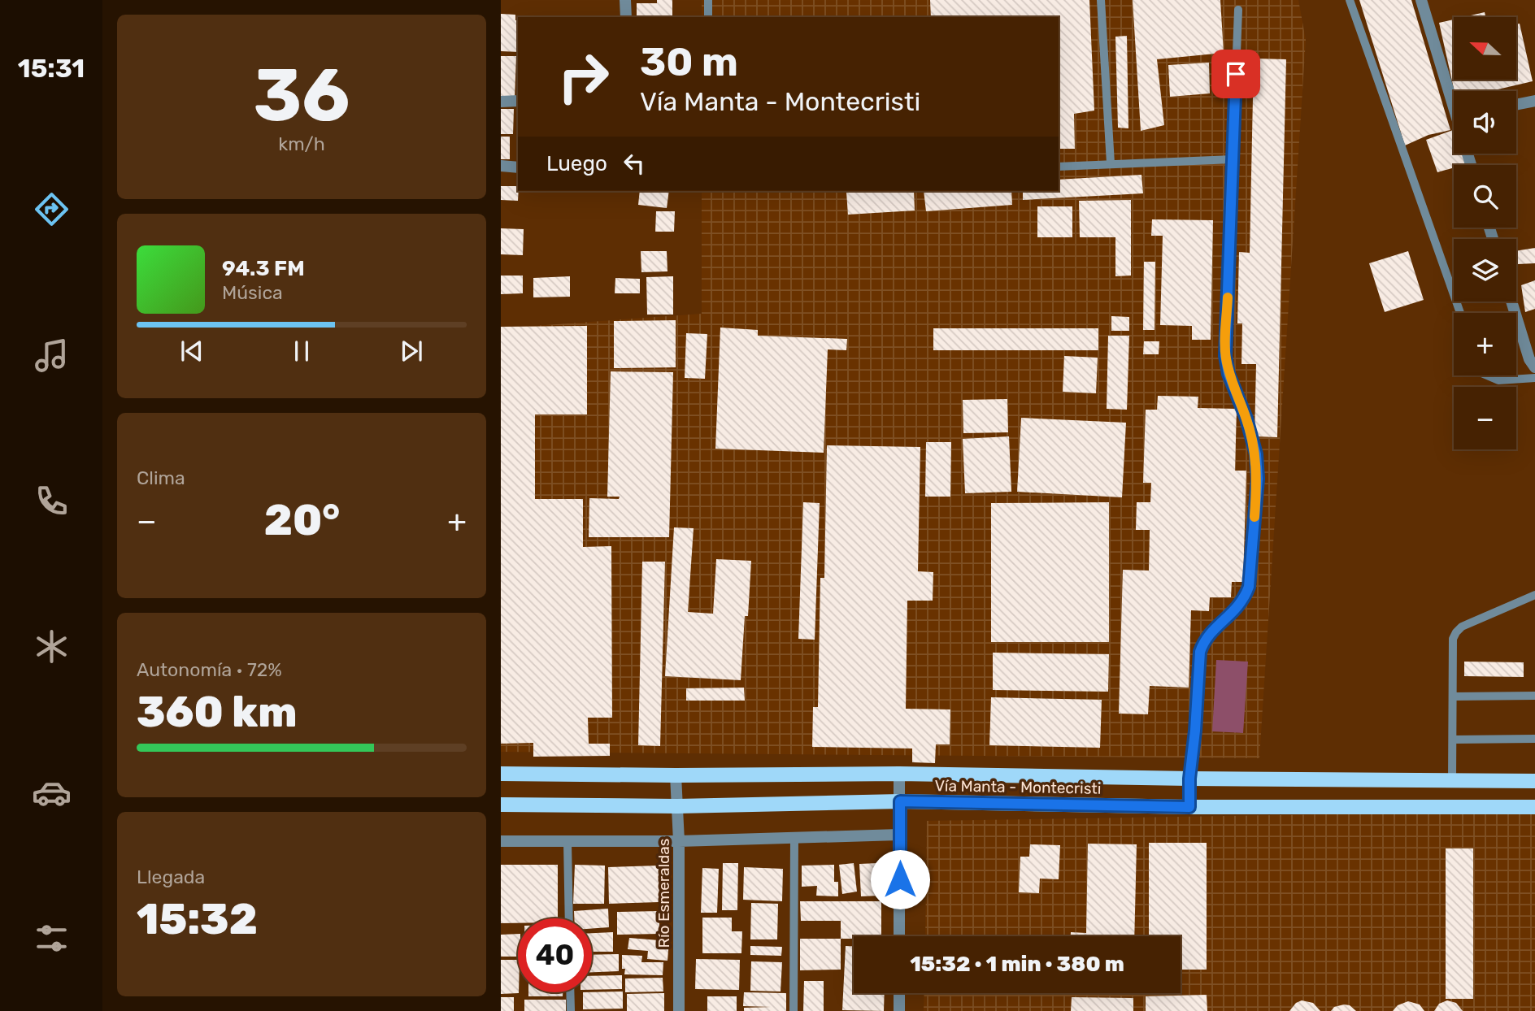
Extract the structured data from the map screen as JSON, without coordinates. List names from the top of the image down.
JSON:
{
  "streets": {
    "main road": ["Vía Manta - Montecristi"],
    "street": ["Río Esmeraldas"]
  },
  "crossings": [
    ["Vía Manta - Montecristi", "Río Esmeraldas"]
  ],
  "north": "left",
  "page": {
    "tabs": "15:31",
    "tile": [
      ["36", "km/h"],
      "Clima",
      ["Autonomía · 72%", "360 km"],
      ["Llegada", "15:32"]
    ],
    "map_buttons": ["+", "−"],
    "turn": ["30 m", "Vía Manta - Montecristi"],
    "then": "Luego",
    "song": ["94.3 FM", "Música"],
    "heat": ["−", "20°", "+"],
    "limit": "40",
    "trip": "15:32 · 1 min · 380 m"
  }
}
